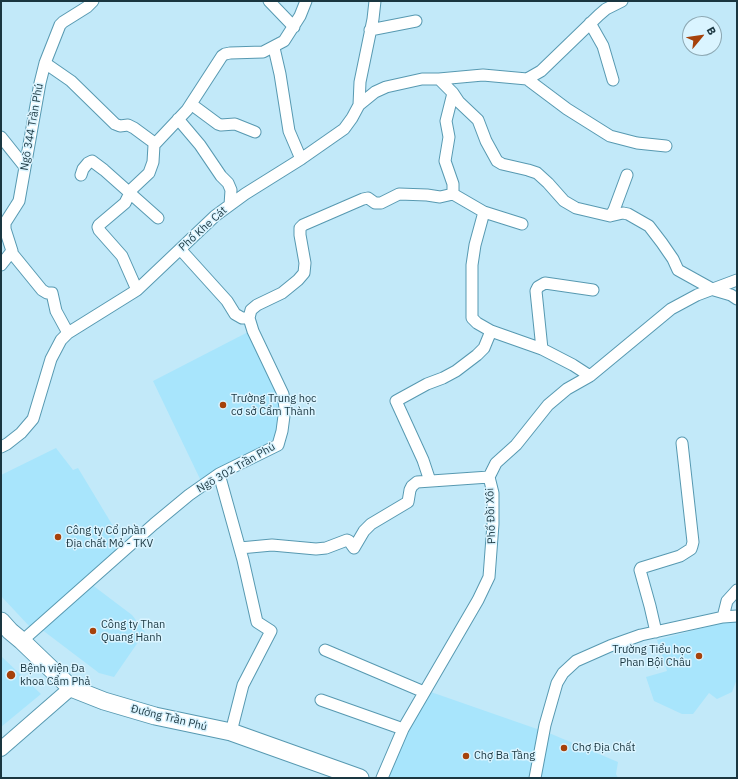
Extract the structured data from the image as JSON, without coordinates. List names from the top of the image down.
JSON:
{
  "streets": {
    "main road": ["Đường Trần Phú"],
    "street": [
      "Ngõ 344 Trần Phú",
      "Phố Khe Cát",
      "Ngõ 302 Trần Phú",
      "Phố Đồi Xôi"
    ]
  },
  "crossings": [
    ["Ngõ 302 Trần Phú", "Đường Trần Phú"]
  ],
  "places": [
    "Trường Trung học cơ sở Cẩm Thành",
    "Công ty Cổ phần Địa chất Mỏ - TKV",
    "Công ty Than Quang Hanh",
    "Trường Tiểu học Phan Bội Châu",
    "Bệnh viện Đa khoa Cẩm Phả",
    "Chợ Địa Chất",
    "Chợ Ba Tầng"
  ],
  "north": "top right"
}
